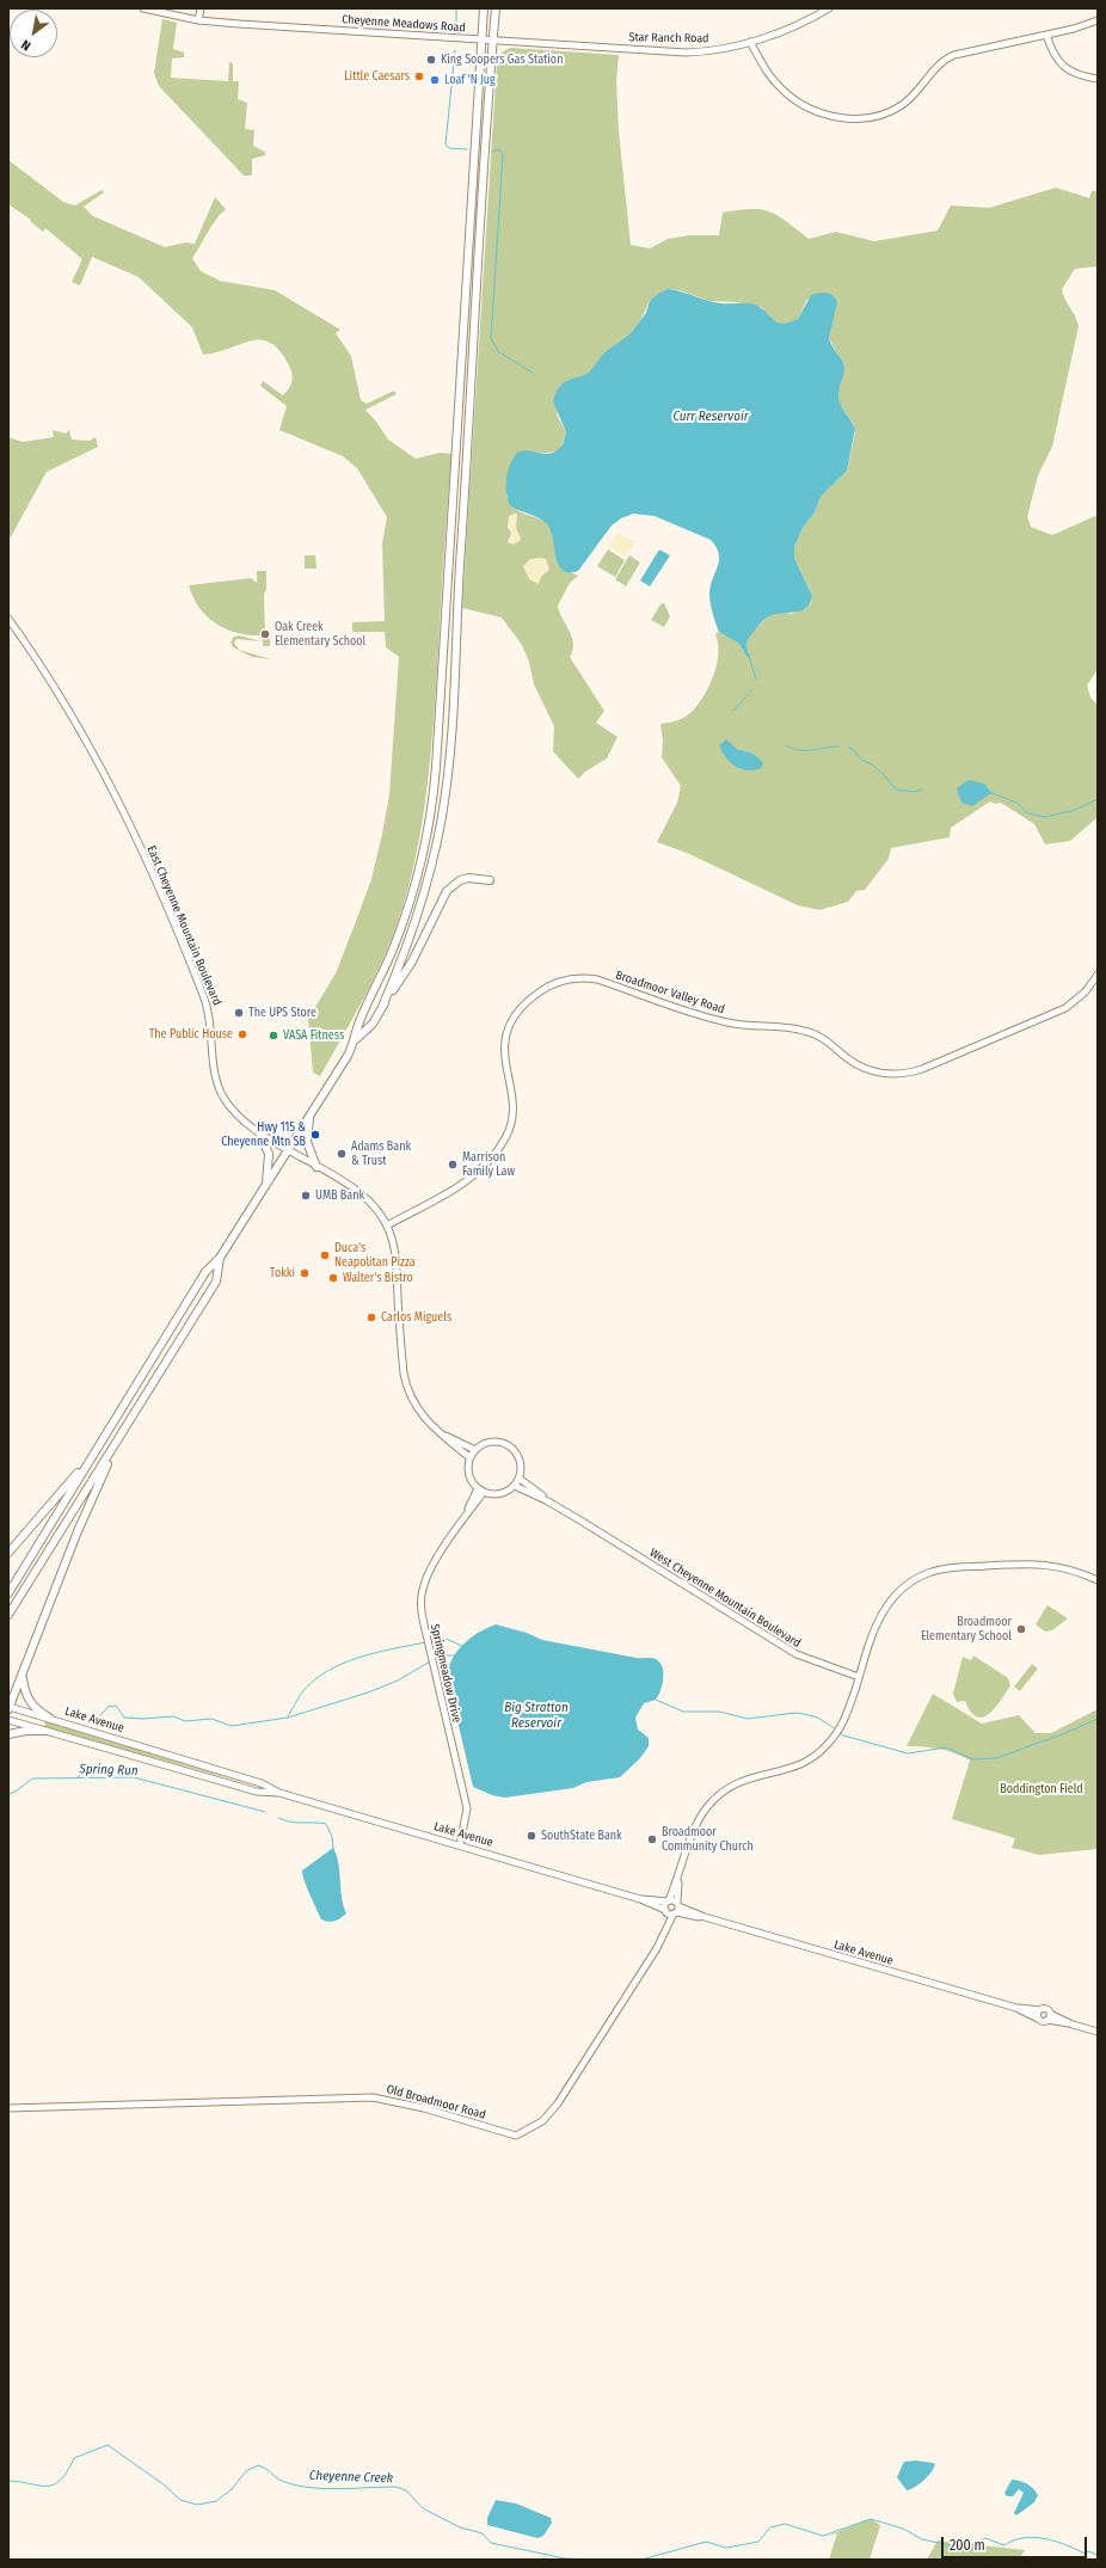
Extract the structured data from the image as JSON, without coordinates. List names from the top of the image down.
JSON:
{
  "streets": {
    "street": [
      "Cheyenne Meadows Road",
      "Star Ranch Road",
      "East Cheyenne Mountain Boulevard",
      "Broadmoor Valley Road",
      "West Cheyenne Mountain Boulevard",
      "Springmeadow Drive",
      "Lake Avenue",
      "Old Broadmoor Road"
    ]
  },
  "crossings": [
    ["Cheyenne Meadows Road", "Star Ranch Road"],
    ["East Cheyenne Mountain Boulevard", "Broadmoor Valley Road"],
    ["East Cheyenne Mountain Boulevard", "West Cheyenne Mountain Boulevard"],
    ["East Cheyenne Mountain Boulevard", "Springmeadow Drive"],
    ["West Cheyenne Mountain Boulevard", "Springmeadow Drive"],
    ["West Cheyenne Mountain Boulevard", "Old Broadmoor Road"],
    ["Springmeadow Drive", "Lake Avenue"],
    ["Lake Avenue", "Old Broadmoor Road"]
  ],
  "water": [
    "Curr Reservoir",
    "Big Stratton Reservoir",
    "Spring Run",
    "Cheyenne Creek"
  ],
  "parks": ["Boddington Field"],
  "places": [
    "King Soopers Gas Station",
    "Little Caesars",
    "Loaf 'N Jug",
    "Oak Creek Elementary School",
    "The UPS Store",
    "The Public House",
    "VASA Fitness",
    "Hwy 115 & Cheyenne Mtn SB",
    "Adams Bank & Trust",
    "Marrison Family Law",
    "UMB Bank",
    "Duca's Neapolitan Pizza",
    "Tokki",
    "Walter's Bistro",
    "Carlos Miguels",
    "Broadmoor Elementary School",
    "SouthState Bank",
    "Broadmoor Community Church"
  ],
  "scale_bar": "200 m",
  "north": "bottom left"
}
